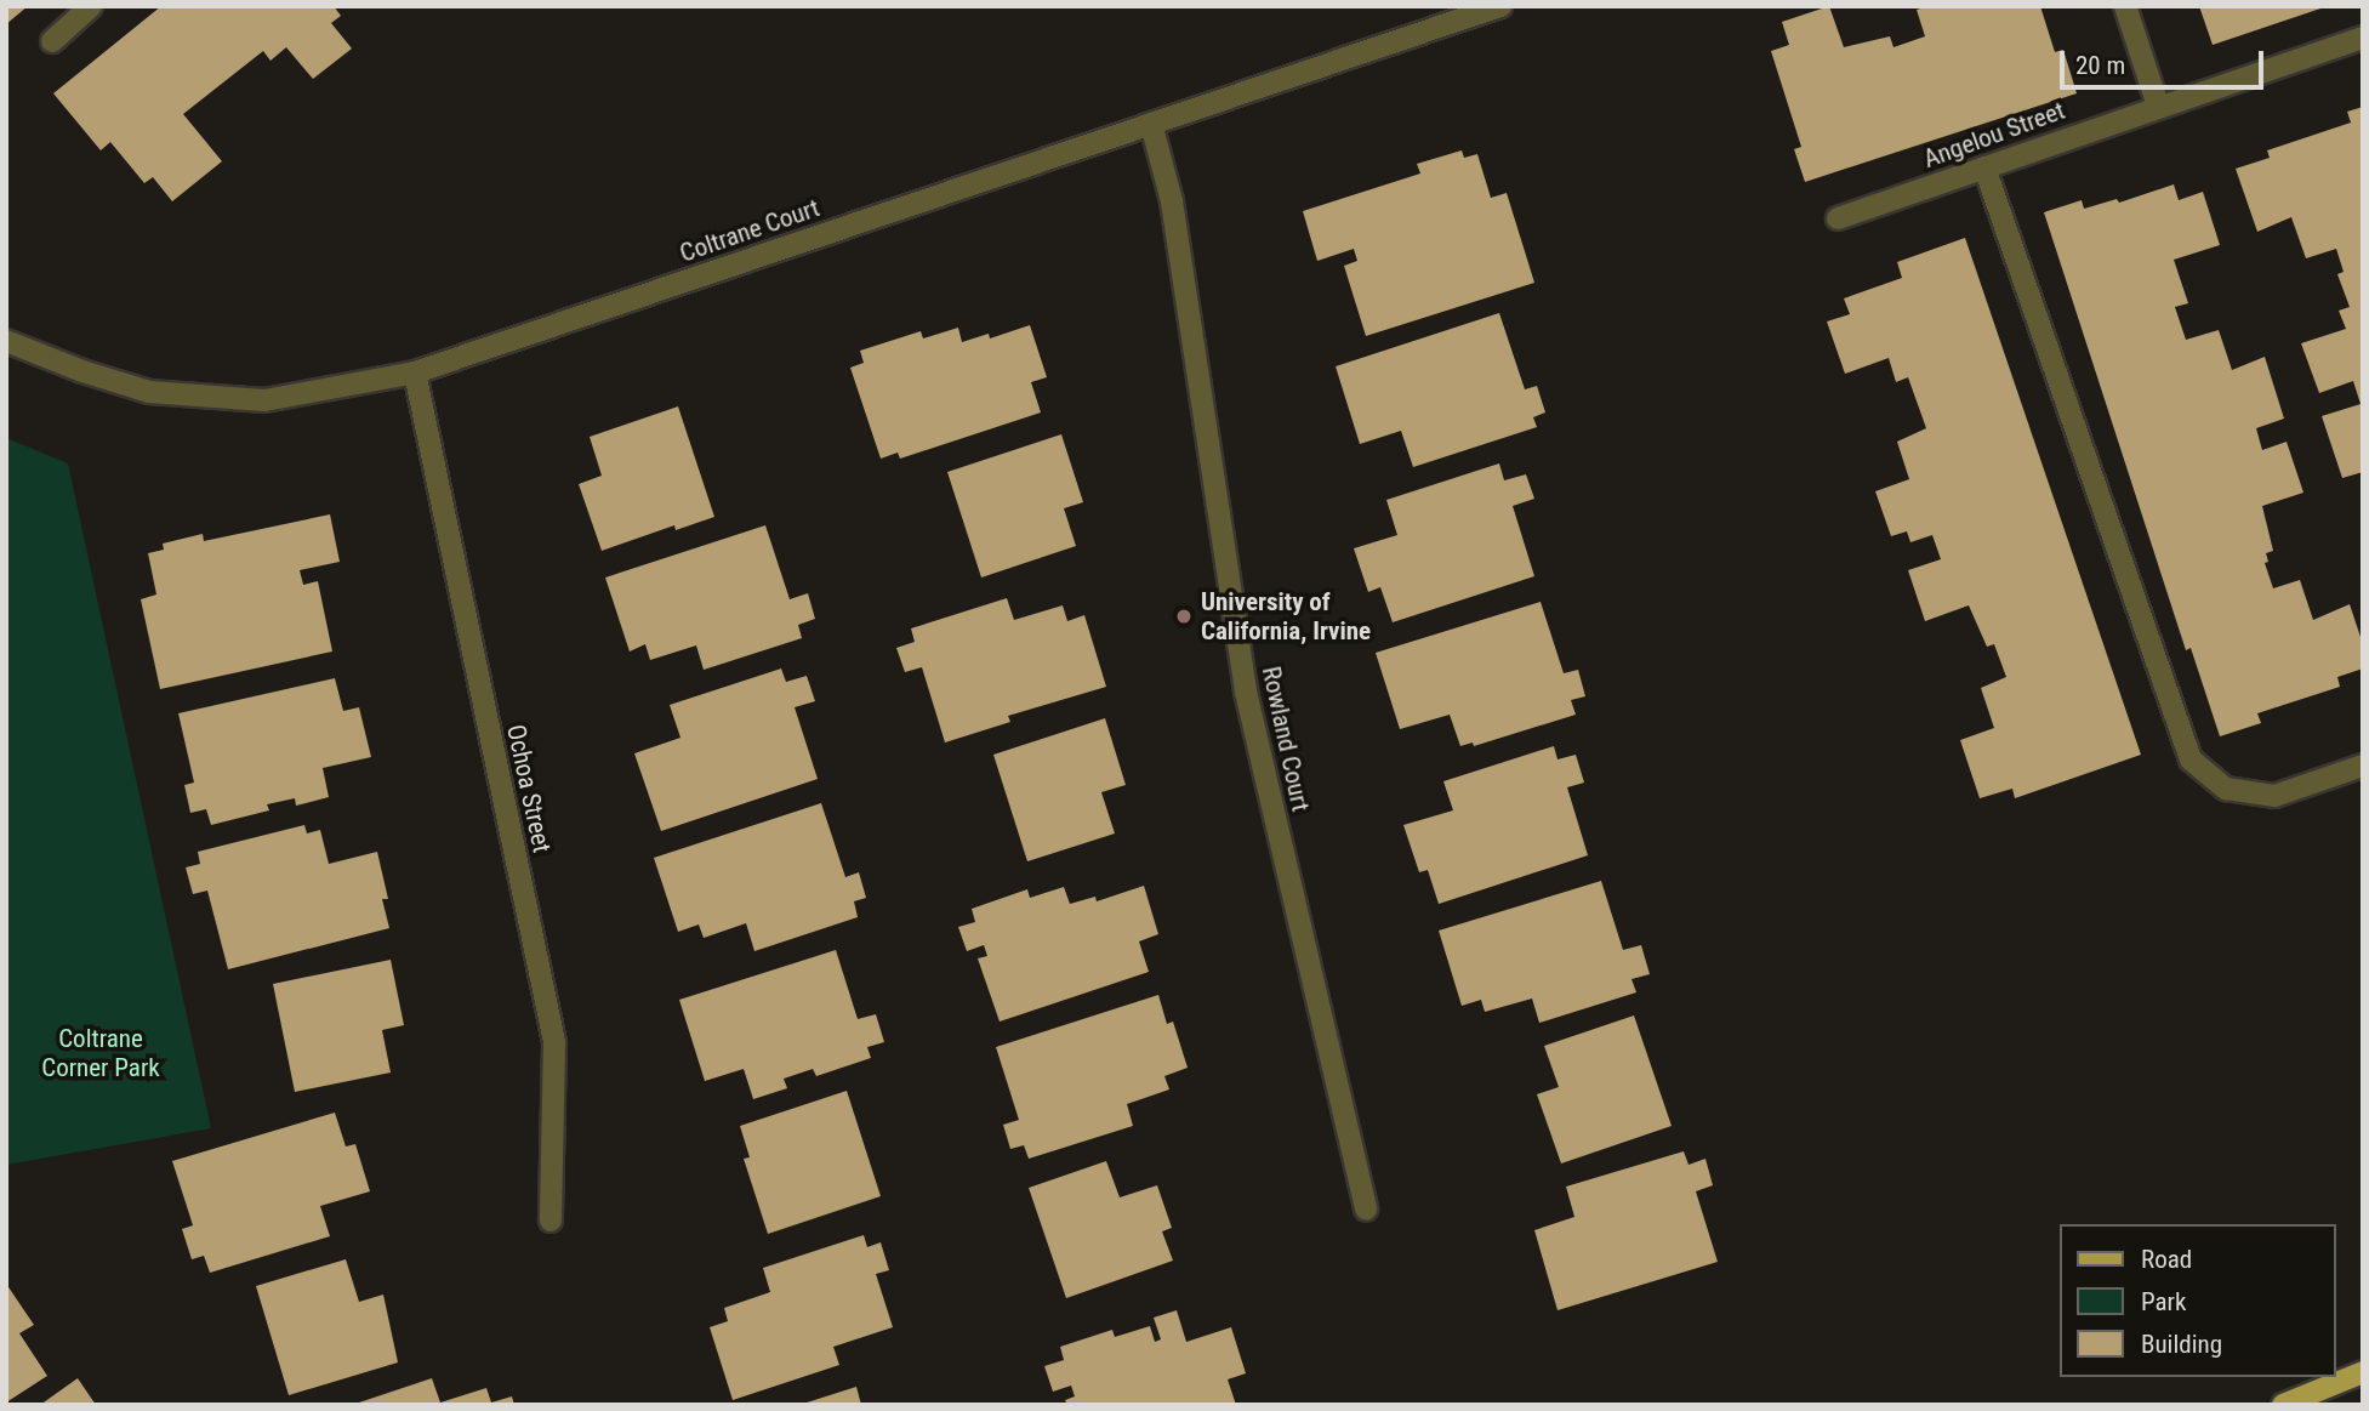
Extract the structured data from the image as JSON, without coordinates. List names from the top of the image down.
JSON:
{
  "streets": {
    "street": [
      "Angelou Street",
      "Coltrane Court",
      "Rowland Court",
      "Ochoa Street"
    ]
  },
  "crossings": [
    ["Coltrane Court", "Rowland Court"],
    ["Coltrane Court", "Ochoa Street"]
  ],
  "parks": ["Coltrane Corner Park"],
  "places": ["University of California, Irvine"],
  "legend": ["Road", "Park", "Building"],
  "scale_bar": "20 m"
}
